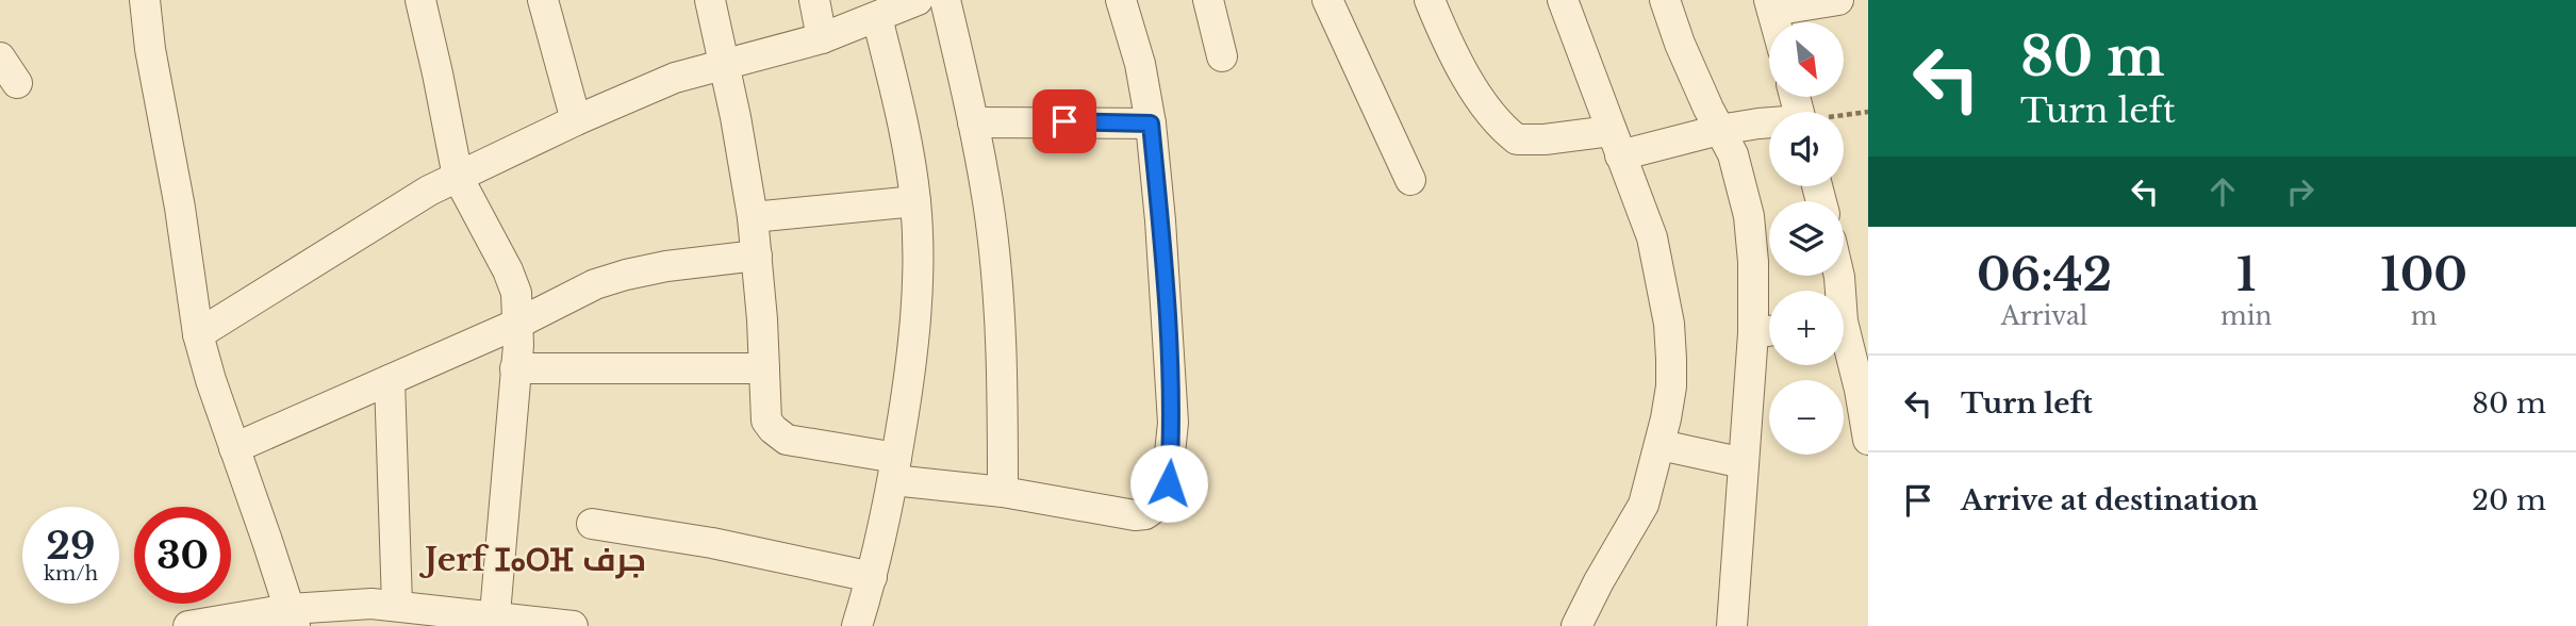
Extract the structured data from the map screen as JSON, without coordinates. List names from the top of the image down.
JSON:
{
  "districts": ["Jerf ⵊⴰⵔⴼ جرف"],
  "north": "bottom right",
  "page": {
    "turn": ["80 m", "Turn left"],
    "map_buttons": ["+", "−"],
    "eta": [
      "06:42",
      "Arrival",
      "1",
      "min",
      "100",
      "m"
    ],
    "list": [
      {
        "name": "Turn left",
        "value": "80 m"
      },
      {
        "name": "Arrive at destination",
        "value": "20 m"
      }
    ],
    "speed": "29 km/h",
    "limit": "30"
  }
}
